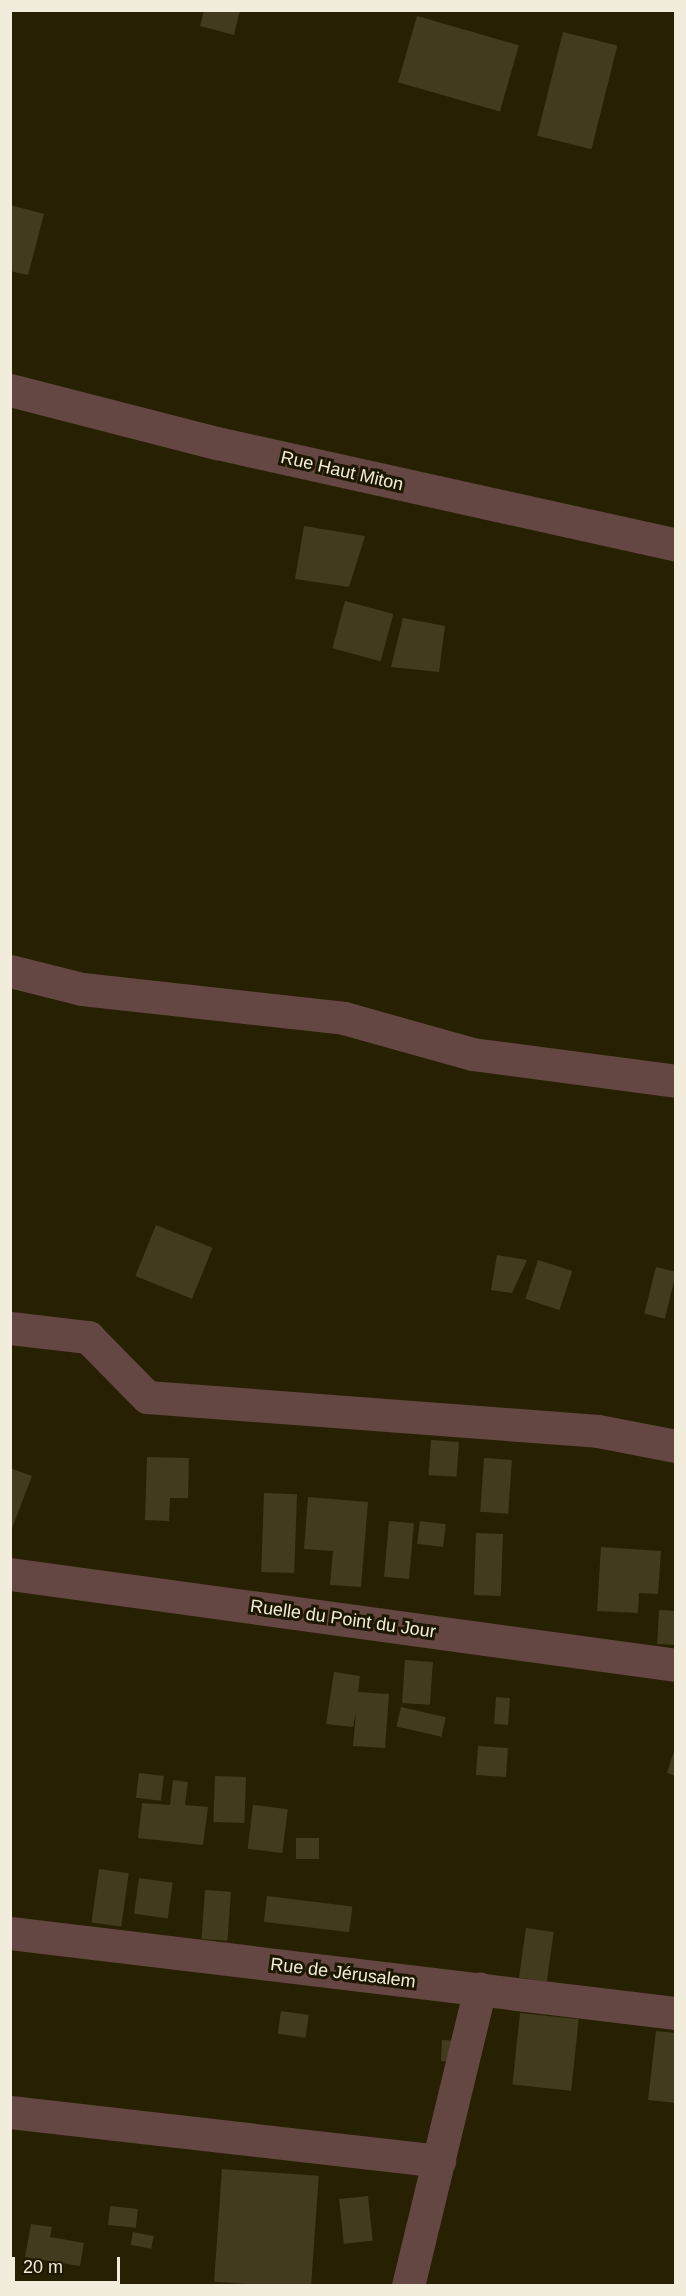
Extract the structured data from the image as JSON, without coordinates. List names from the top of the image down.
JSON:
{
  "streets": {
    "street": ["Rue Haut Miton", "Ruelle du Point du Jour", "Rue de Jérusalem"]
  },
  "scale_bar": "20 m"
}
